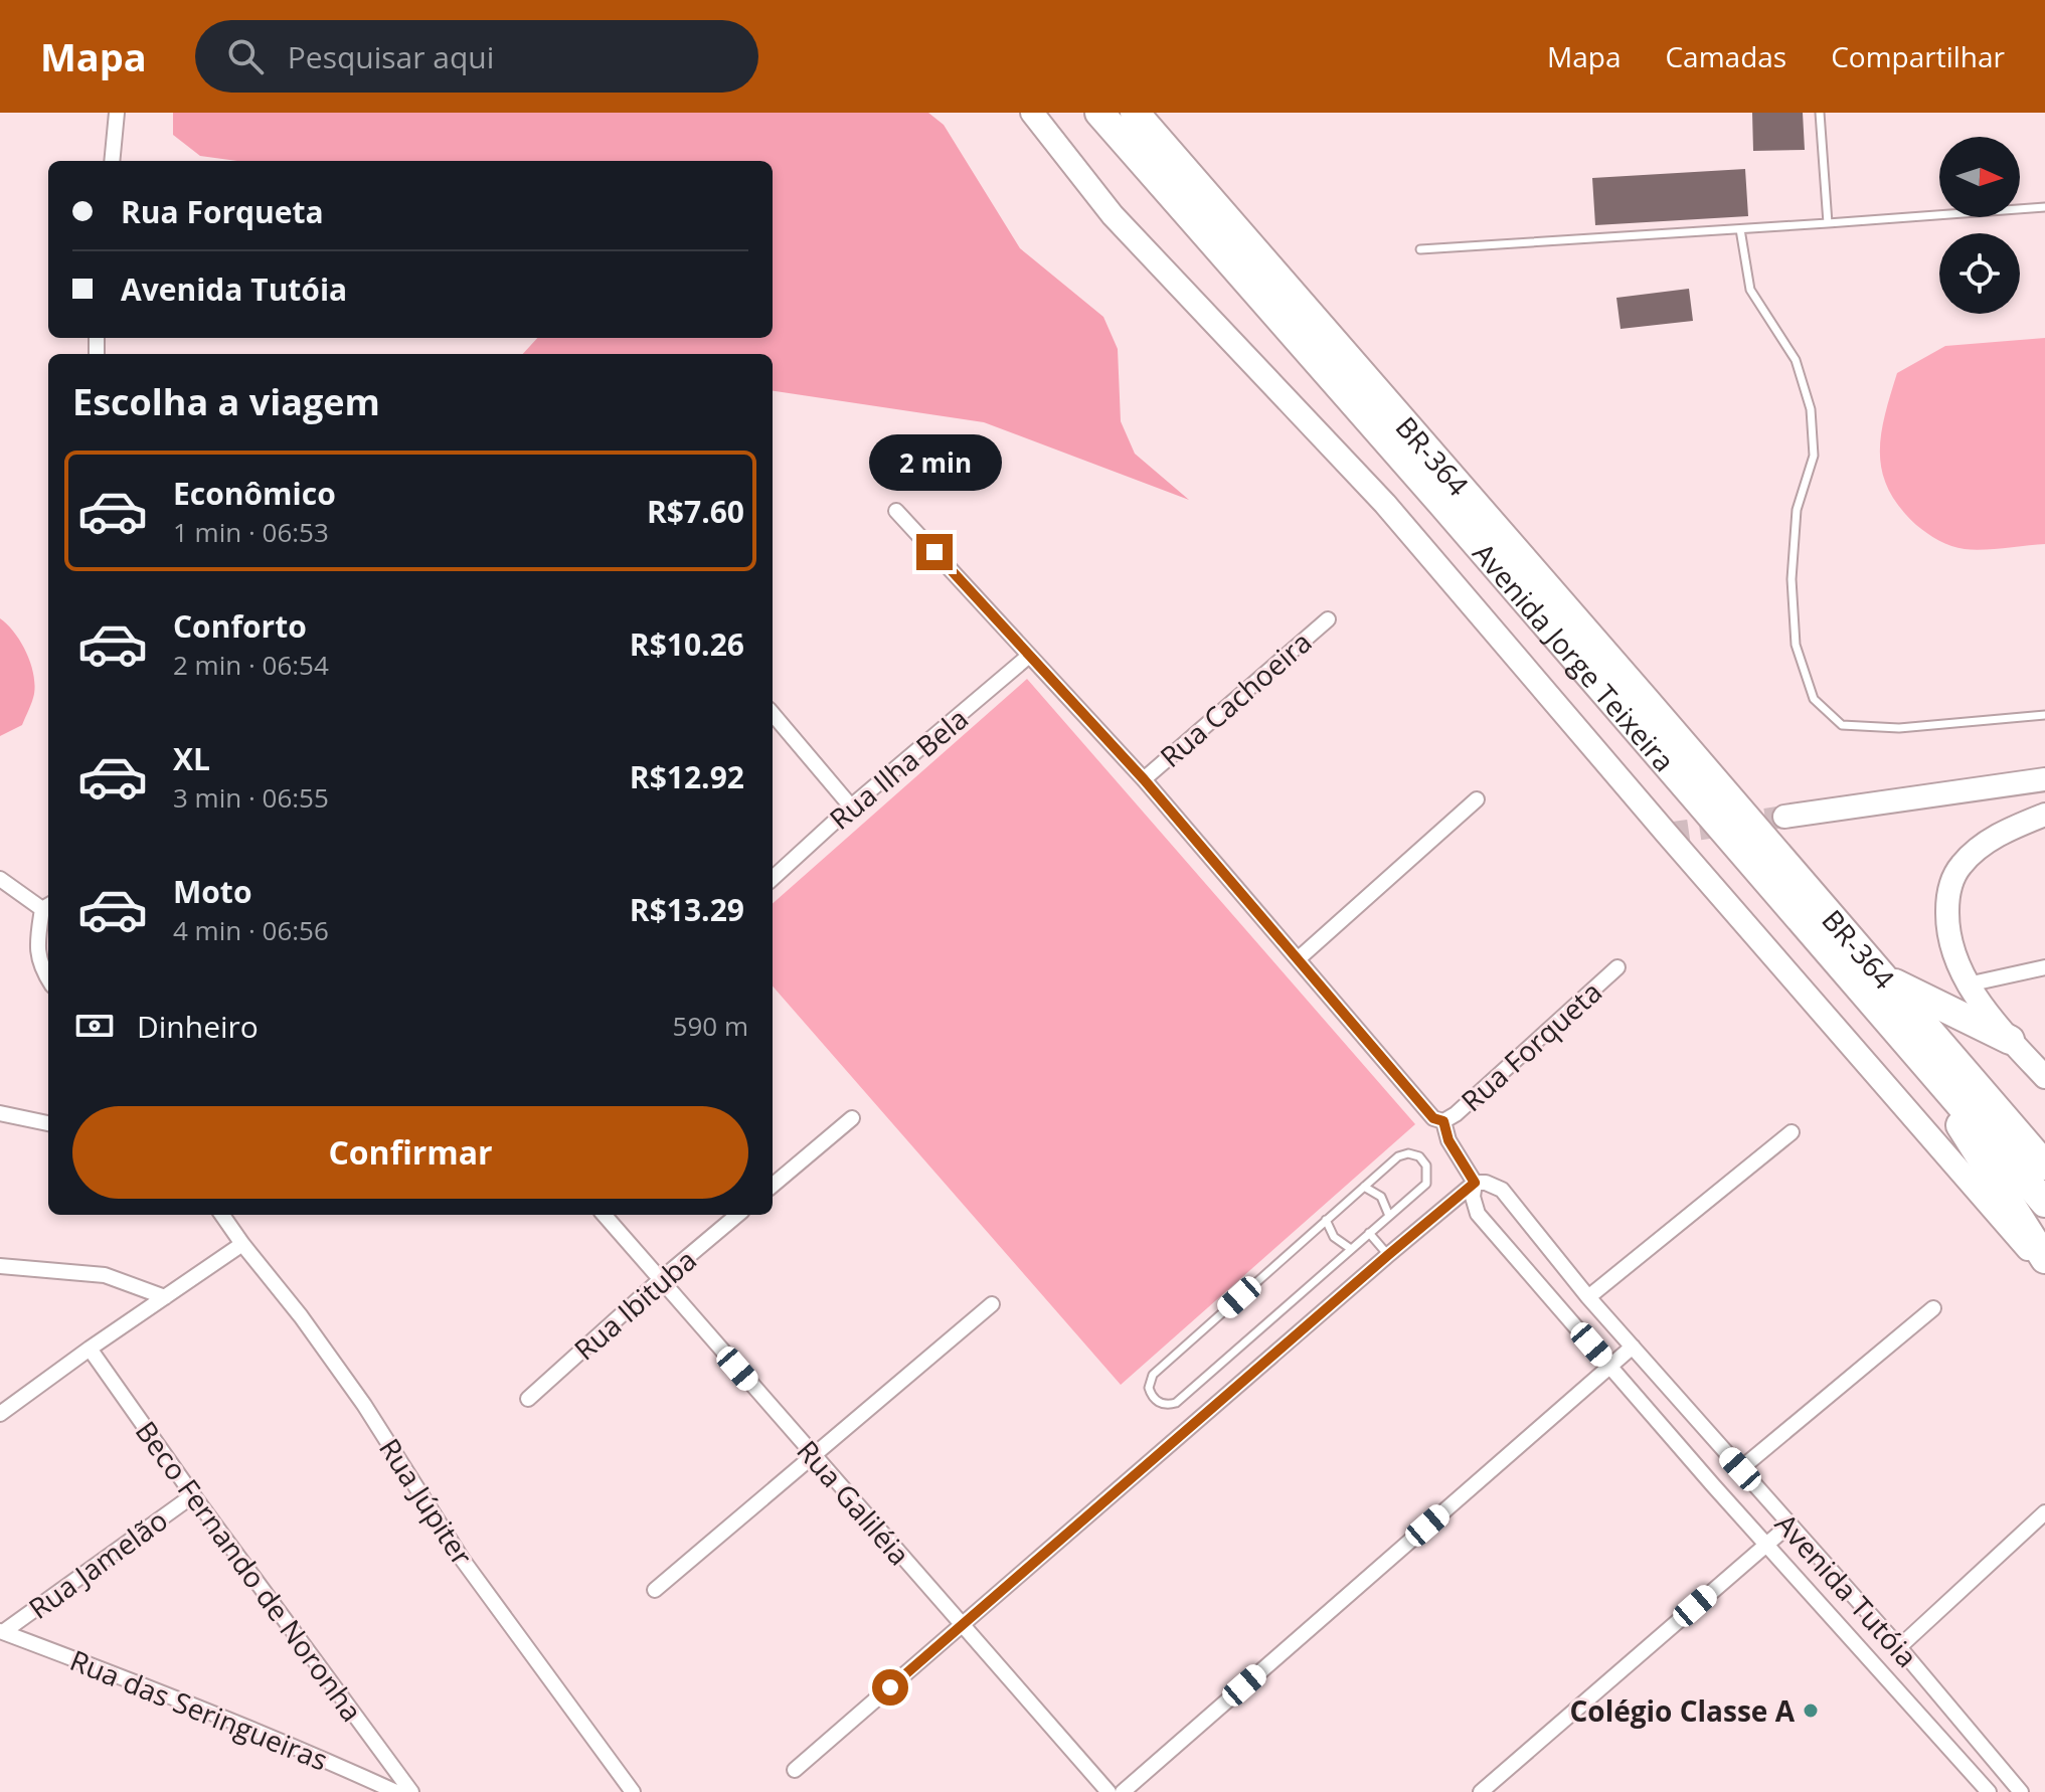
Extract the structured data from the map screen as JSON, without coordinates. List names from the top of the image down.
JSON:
{
  "streets": {
    "highway": ["BR-364", "Avenida Jorge Teixeira"],
    "street": [
      "Rua Cachoeira",
      "Rua Ilha Bela",
      "Rua Forqueta",
      "Rua Ibituba",
      "Rua Júpiter",
      "Rua Galiléia",
      "Rua Jamelão",
      "Beco Fernando de Noronha",
      "Avenida Tutóia",
      "Rua das Seringueiras"
    ]
  },
  "crossings": [
    ["Rua Cachoeira", "Avenida Tutóia"],
    ["Rua Ilha Bela", "Avenida Tutóia"],
    ["Rua Forqueta", "Avenida Tutóia"],
    ["Rua Ibituba", "Rua Galiléia"],
    ["Rua Jamelão", "Beco Fernando de Noronha"],
    ["Rua Jamelão", "Rua das Seringueiras"]
  ],
  "places": ["Colégio Classe A"],
  "north": "right",
  "page": {
    "header": "Mapa",
    "search": "Pesquisar aqui",
    "nav": ["Mapa", "Camadas", "Compartilhar"],
    "banner": ["Rua Forqueta", "Avenida Tutóia"],
    "heading": "Escolha a viagem",
    "bubble": "2 min",
    "list": [
      {
        "name": "Econômico",
        "note": "1 min · 06:53",
        "value": "R$7.60"
      },
      {
        "name": "Conforto",
        "note": "2 min · 06:54",
        "value": "R$10.26"
      },
      {
        "name": "XL",
        "note": "3 min · 06:55",
        "value": "R$12.92"
      },
      {
        "name": "Moto",
        "note": "4 min · 06:56",
        "value": "R$13.29"
      }
    ],
    "pay": ["Dinheiro", "590 m"],
    "buttons": "Confirmar"
  }
}
